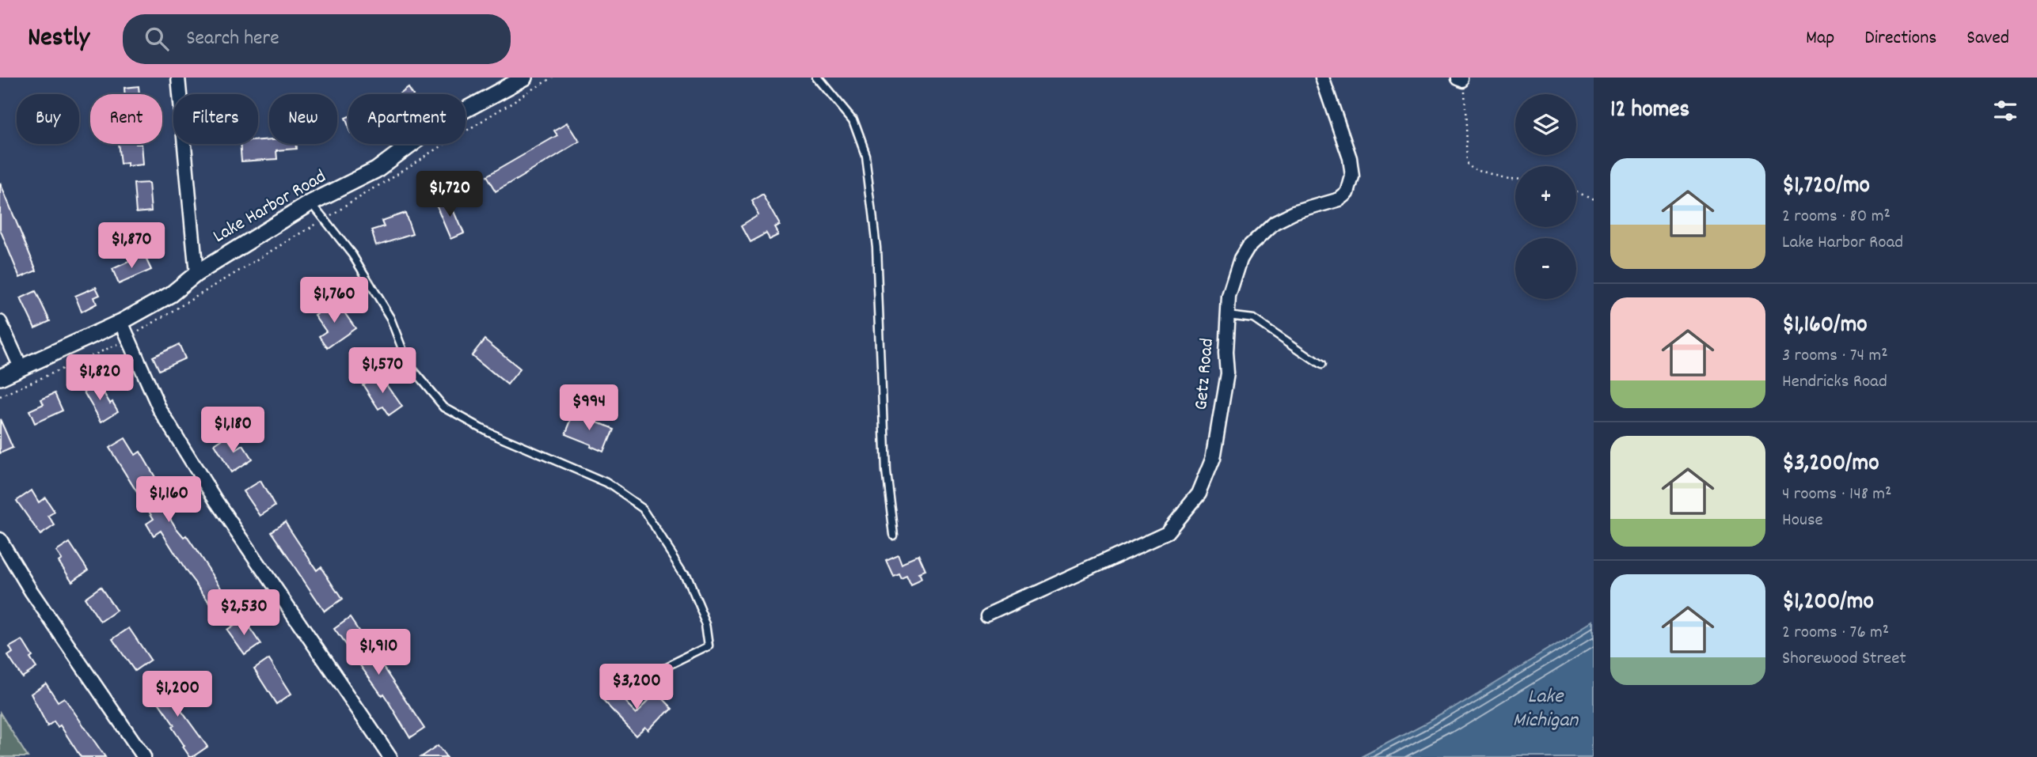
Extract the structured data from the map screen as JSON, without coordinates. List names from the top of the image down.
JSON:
{
  "streets": {
    "street": ["Lake Harbor Road", "Getz Road"]
  },
  "water": ["Lake Michigan"],
  "page": {
    "header": "Nestly",
    "search": "Search here",
    "nav": ["Map", "Directions", "Saved"],
    "heading": "12 homes",
    "map_buttons": ["+", "−"],
    "chip": [
      "Buy",
      "Rent",
      "Filters",
      "New",
      "Apartment"
    ],
    "list": [
      {
        "name": "$1,720/mo",
        "note": "2 rooms · 80 m² · Lake Harbor Road"
      },
      {
        "name": "$1,160/mo",
        "note": "3 rooms · 74 m² · Hendricks Road"
      },
      {
        "name": "$3,200/mo",
        "note": "4 rooms · 148 m² · House"
      },
      {
        "name": "$1,200/mo",
        "note": "2 rooms · 76 m² · Shorewood Street"
      }
    ],
    "price": [
      "$1,720",
      "$1,870",
      "$1,760",
      "$1,570",
      "$1,820",
      "$994",
      "$1,180",
      "$1,160",
      "$2,530",
      "$1,910",
      "$3,200",
      "$1,200"
    ]
  }
}
